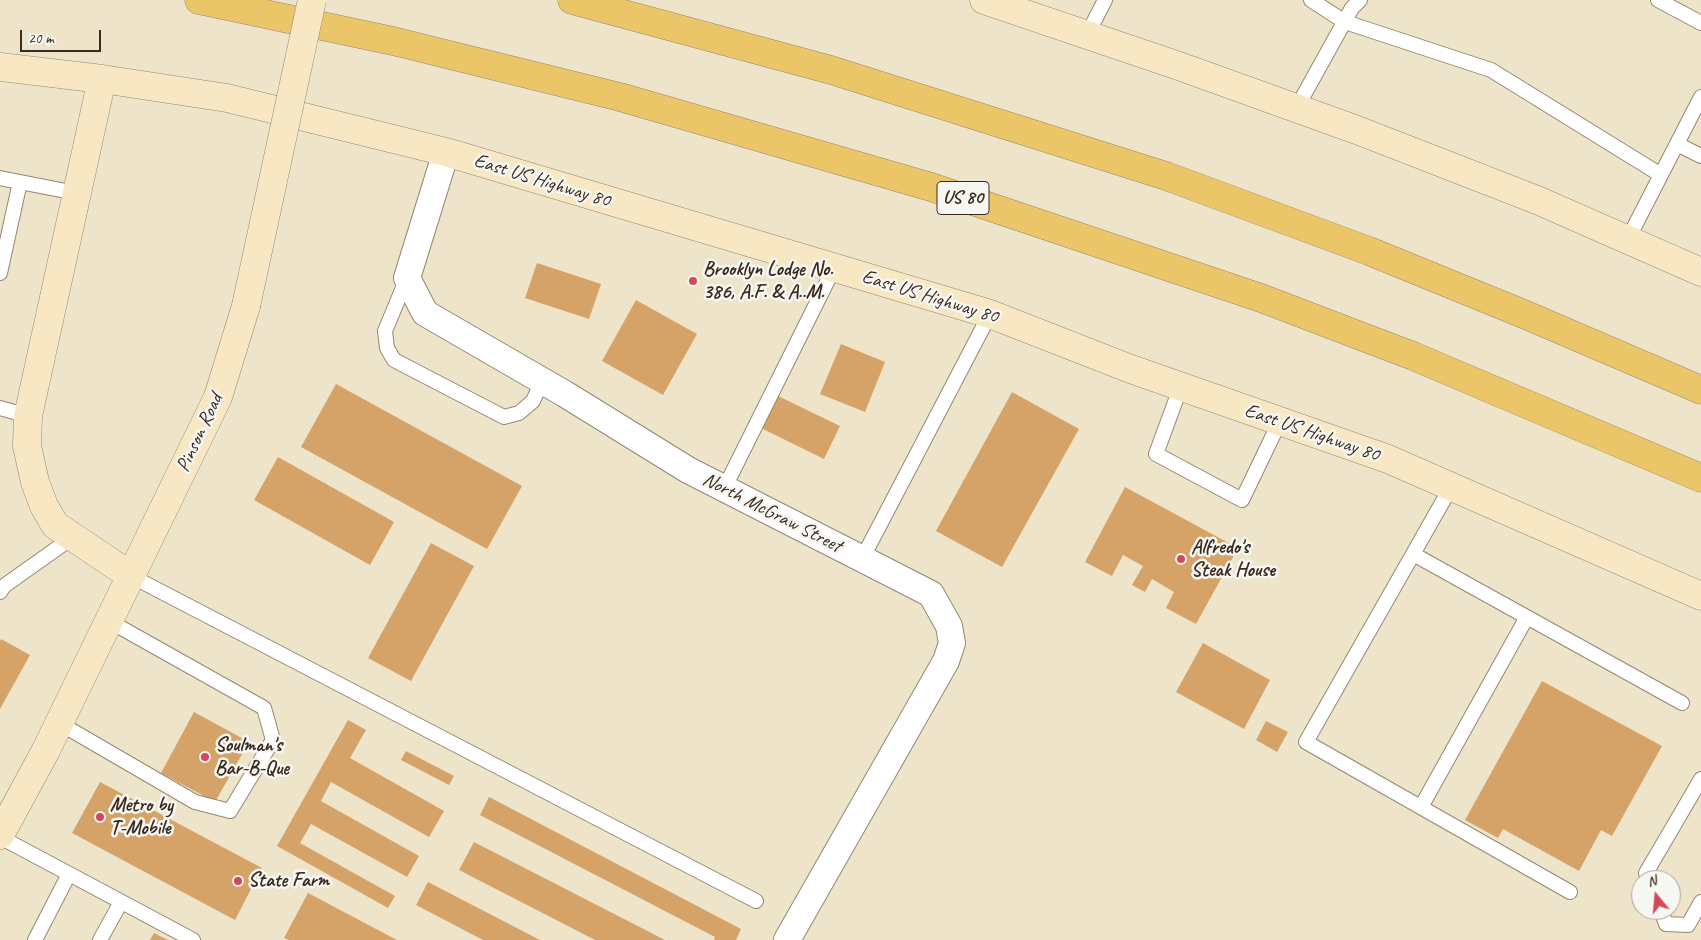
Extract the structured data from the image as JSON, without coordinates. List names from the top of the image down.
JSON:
{
  "streets": {
    "highway": ["US 80"],
    "main road": ["East US Highway 80", "Pinson Road"],
    "street": ["North McGraw Street"]
  },
  "places": [
    "Brooklyn Lodge No. 386, A.F. & A..M.",
    "Alfredo's Steak House",
    "Soulman's Bar-B-Que",
    "Metro by T-Mobile",
    "State Farm"
  ],
  "scale_bar": "20 m",
  "north": "top"
}
